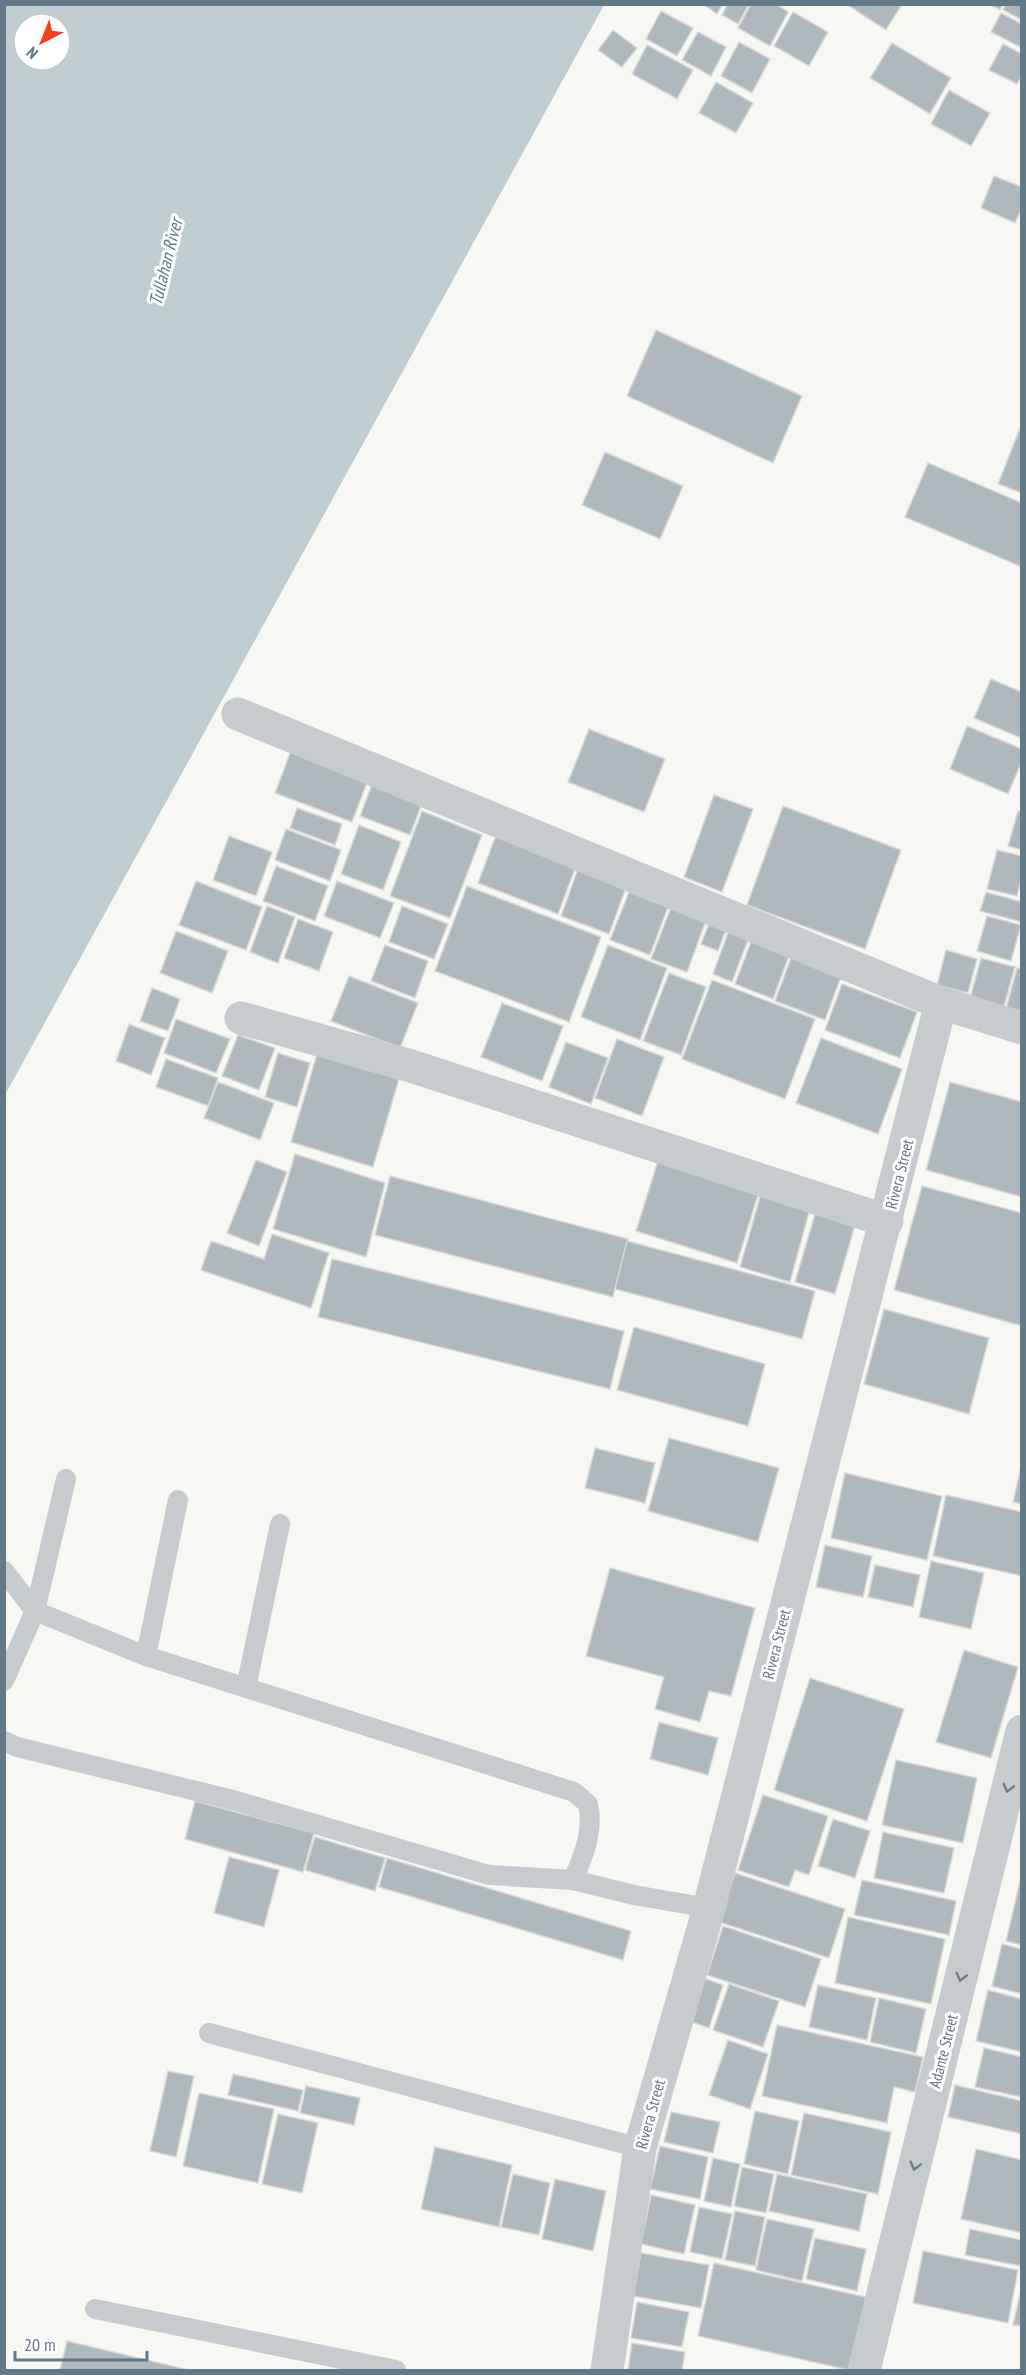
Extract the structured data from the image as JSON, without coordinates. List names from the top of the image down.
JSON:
{
  "streets": {
    "street": ["Rivera Street", "Adante Street"]
  },
  "one_way": ["Adante Street"],
  "water": ["Tullahan River"],
  "scale_bar": "20 m",
  "north": "bottom left"
}
